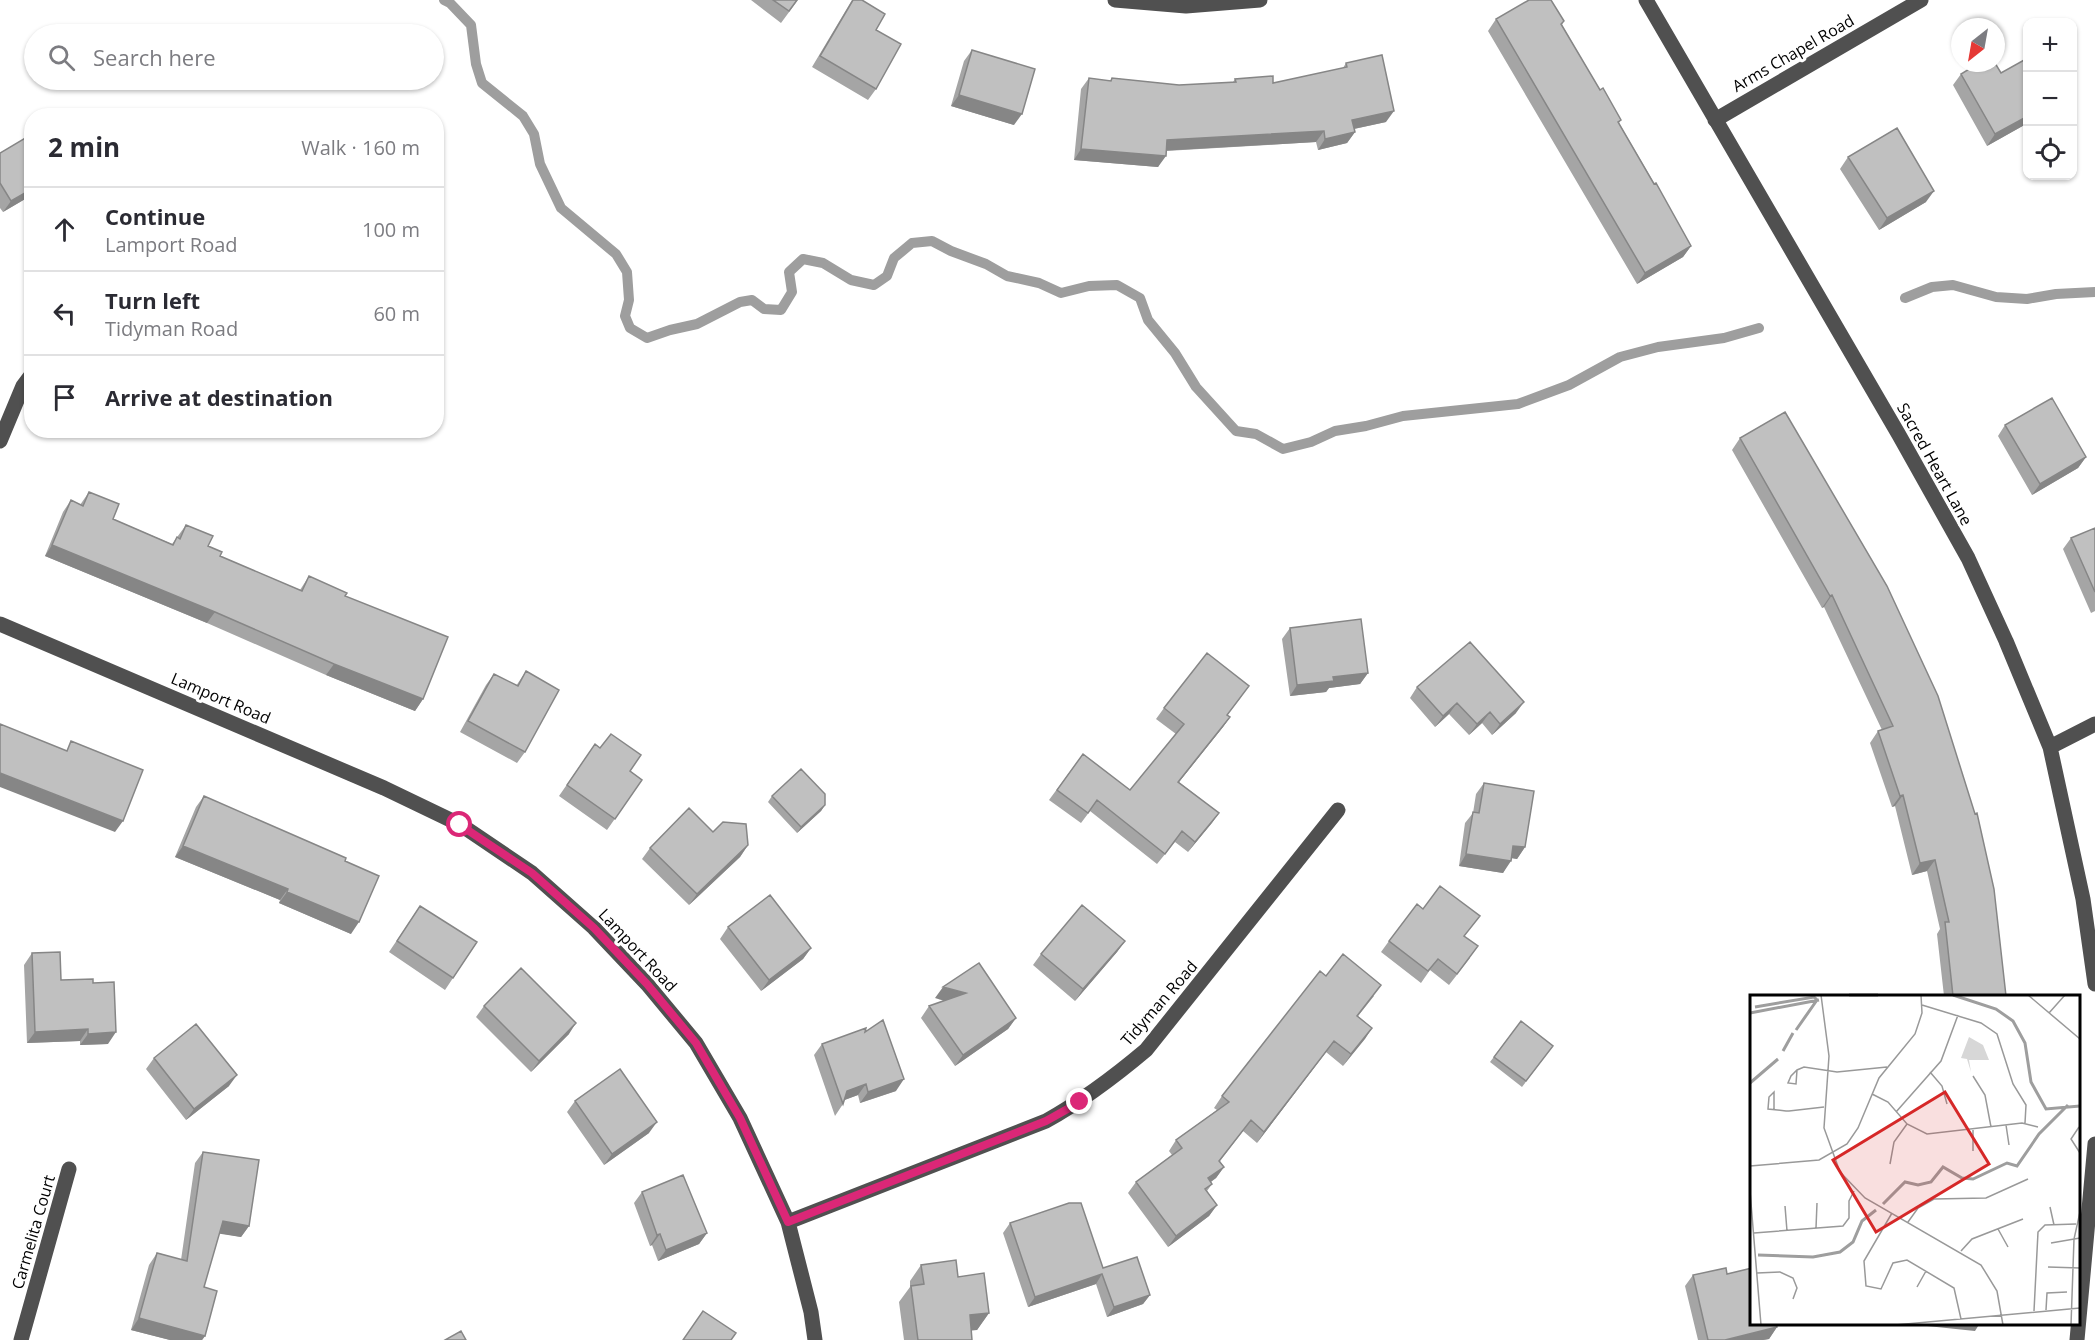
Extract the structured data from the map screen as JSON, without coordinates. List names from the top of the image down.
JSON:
{
  "streets": {
    "street": [
      "Arms Chapel Road",
      "Sacred Heart Lane",
      "Lamport Road",
      "Tidyman Road",
      "Carmelita Court"
    ]
  },
  "crossings": [
    ["Arms Chapel Road", "Sacred Heart Lane"],
    ["Lamport Road", "Tidyman Road"]
  ],
  "north": "bottom left",
  "page": {
    "map_buttons": ["+", "−"],
    "search": "Search here",
    "heading": ["2 min", "Walk · 160 m"],
    "list": [
      ["Continue", "Lamport Road", "100 m"],
      ["Turn left", "Tidyman Road", "60 m"],
      "Arrive at destination"
    ]
  }
}
